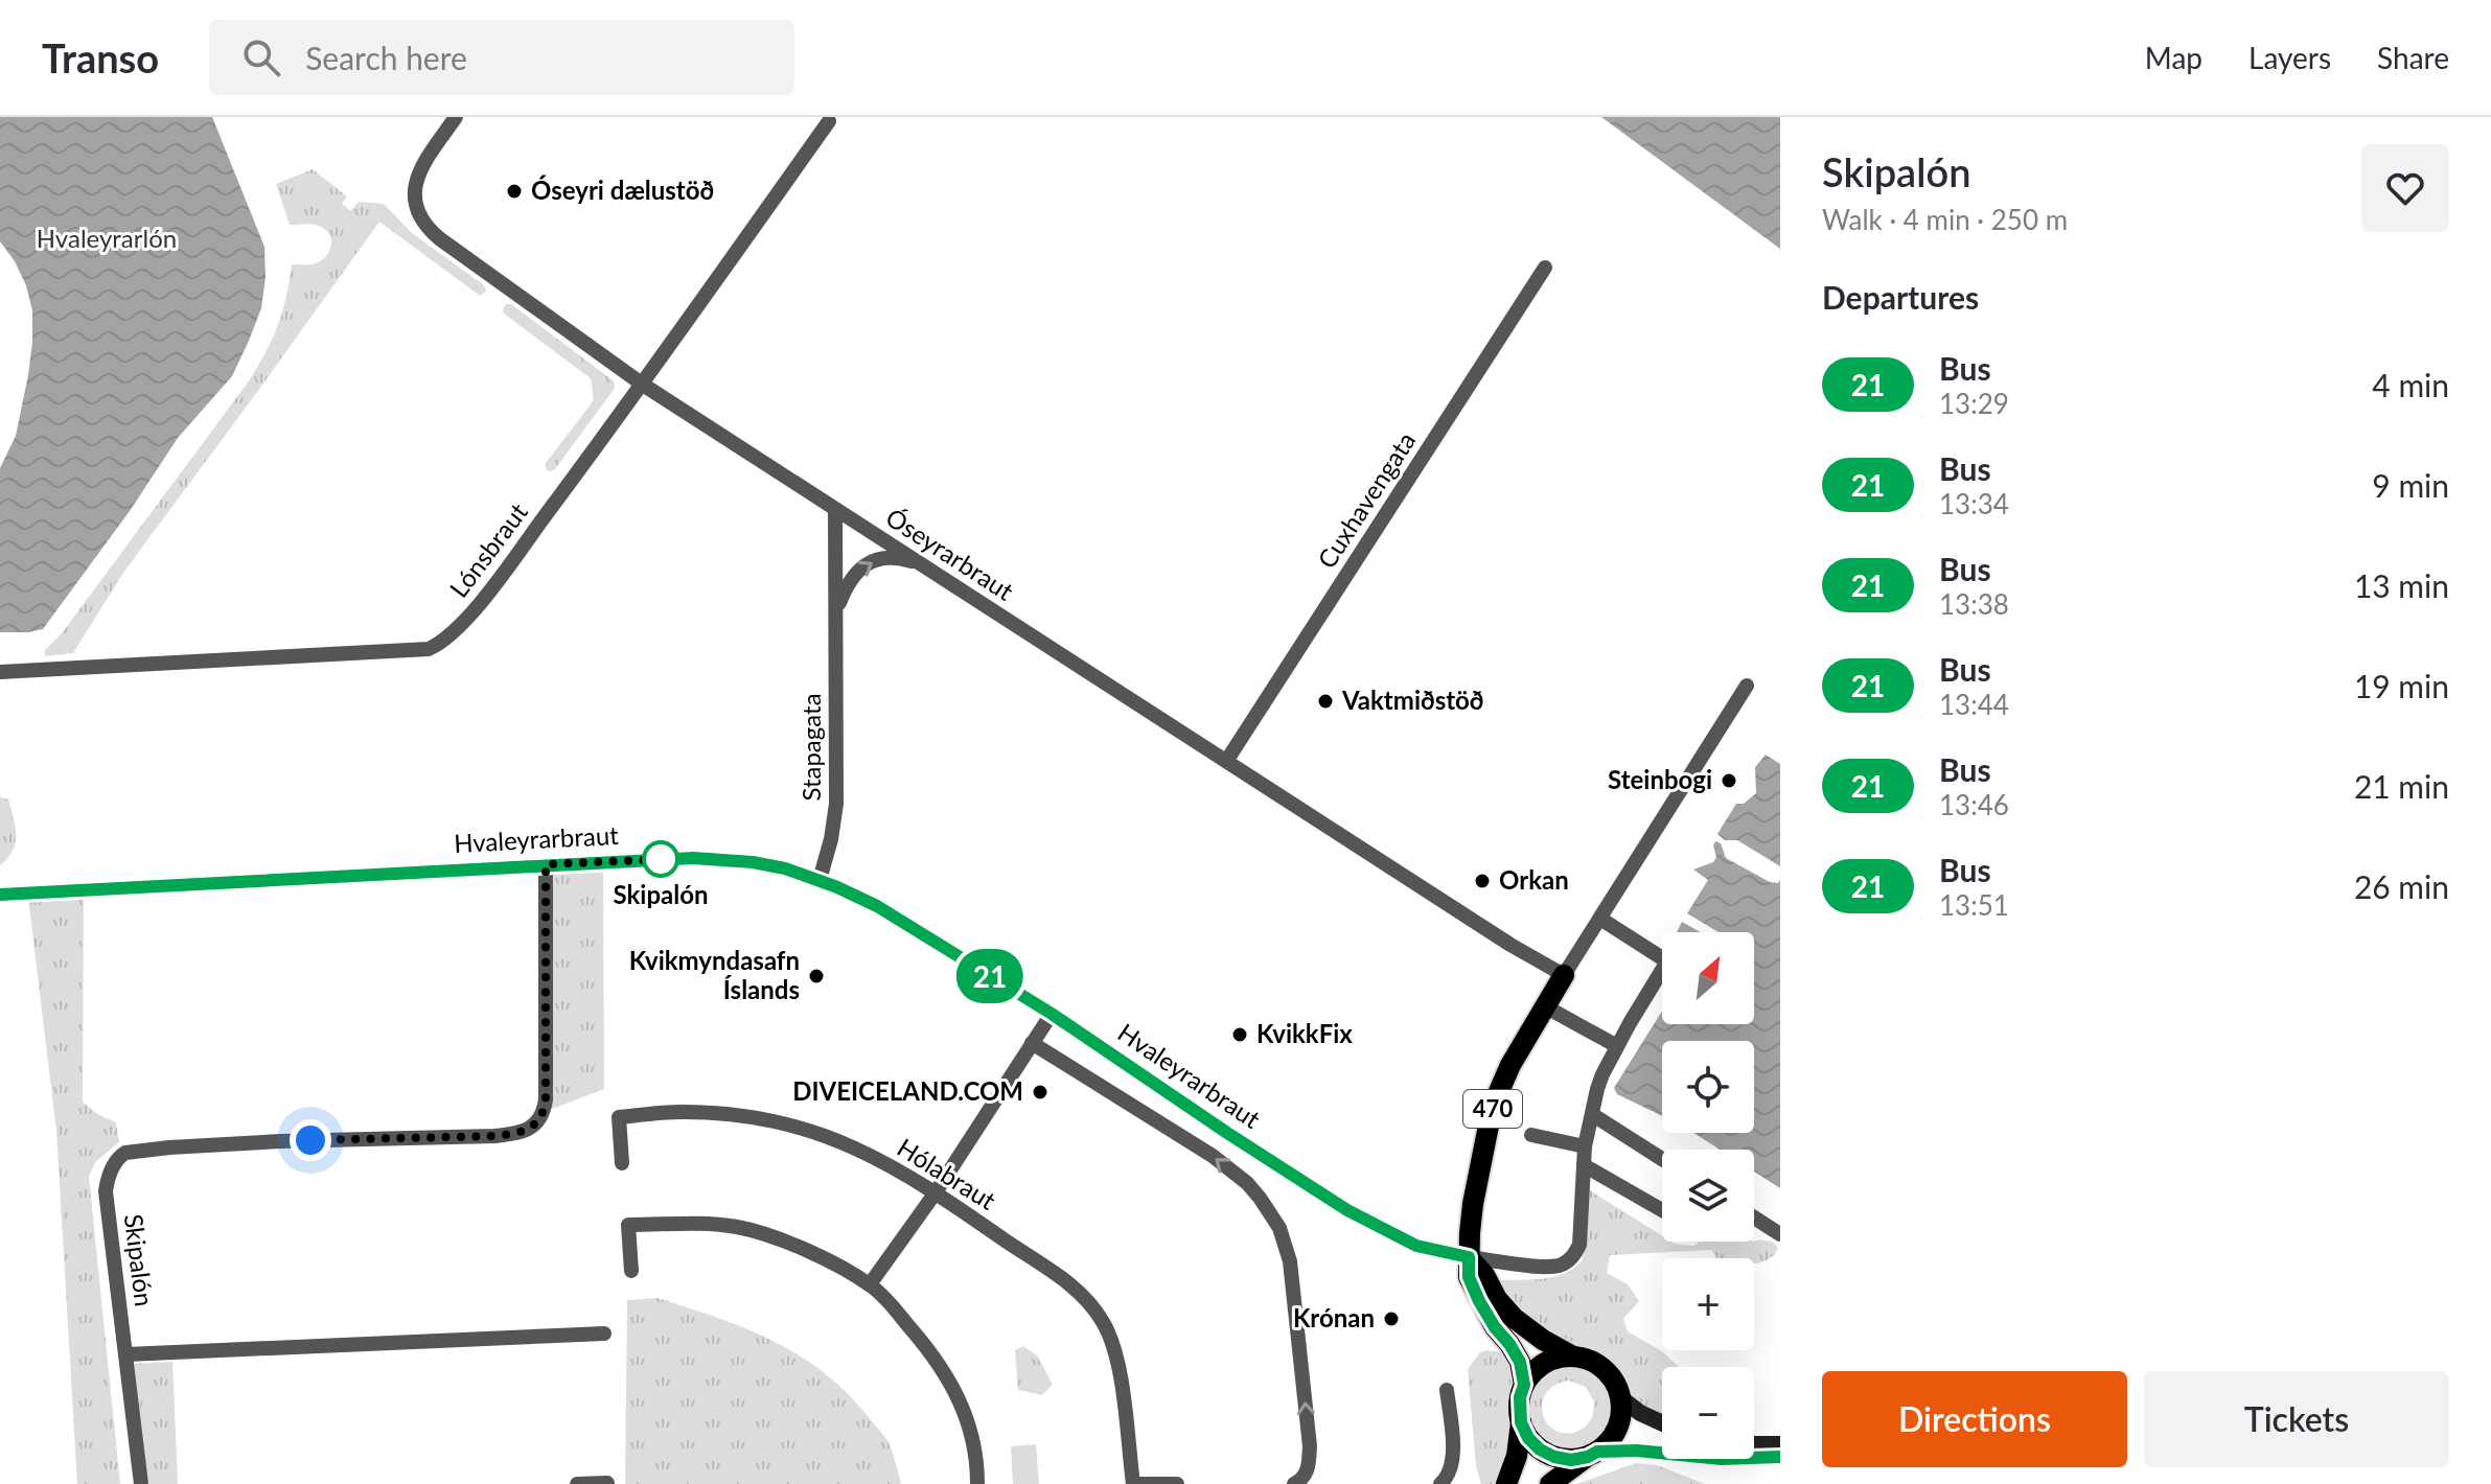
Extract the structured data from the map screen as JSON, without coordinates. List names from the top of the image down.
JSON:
{
  "streets": {
    "main road": ["470"],
    "street": [
      "Cuxhavengata",
      "Lónsbraut",
      "Óseyrarbraut",
      "Stapagata",
      "Hvaleyrarbraut",
      "Hólabraut",
      "Skipalón"
    ]
  },
  "crossings": [
    ["Cuxhavengata", "Óseyrarbraut"],
    ["Lónsbraut", "Óseyrarbraut"],
    ["Óseyrarbraut", "Stapagata"],
    ["Óseyrarbraut", "470"],
    ["Stapagata", "Hvaleyrarbraut"],
    ["Hvaleyrarbraut", "470"],
    ["Hvaleyrarbraut", "Skipalón"]
  ],
  "parks": ["Hvaleyrarlón"],
  "places": [
    "Óseyri dælustöð",
    "Vaktmiðstöð",
    "Steinbogi",
    "Skipalón",
    "Orkan",
    "Kvikmyndasafn Íslands",
    "KvikkFix",
    "DIVEICELAND.COM",
    "Krónan"
  ],
  "lines": ["bus line 21"],
  "north": "top right",
  "page": {
    "header": "Transo",
    "search": "Search here",
    "nav": ["Map", "Layers", "Share"],
    "on_map": "21",
    "heading": [
      ["Skipalón", "Walk · 4 min · 250 m"],
      "Departures"
    ],
    "list": [
      {
        "mark": "21",
        "name": "Bus",
        "note": "13:29",
        "value": "4 min"
      },
      {
        "mark": "21",
        "name": "Bus",
        "note": "13:34",
        "value": "9 min"
      },
      {
        "mark": "21",
        "name": "Bus",
        "note": "13:38",
        "value": "13 min"
      },
      {
        "mark": "21",
        "name": "Bus",
        "note": "13:44",
        "value": "19 min"
      },
      {
        "mark": "21",
        "name": "Bus",
        "note": "13:46",
        "value": "21 min"
      },
      {
        "mark": "21",
        "name": "Bus",
        "note": "13:51",
        "value": "26 min"
      }
    ],
    "map_buttons": ["+", "−"],
    "buttons": ["Directions", "Tickets"]
  }
}
